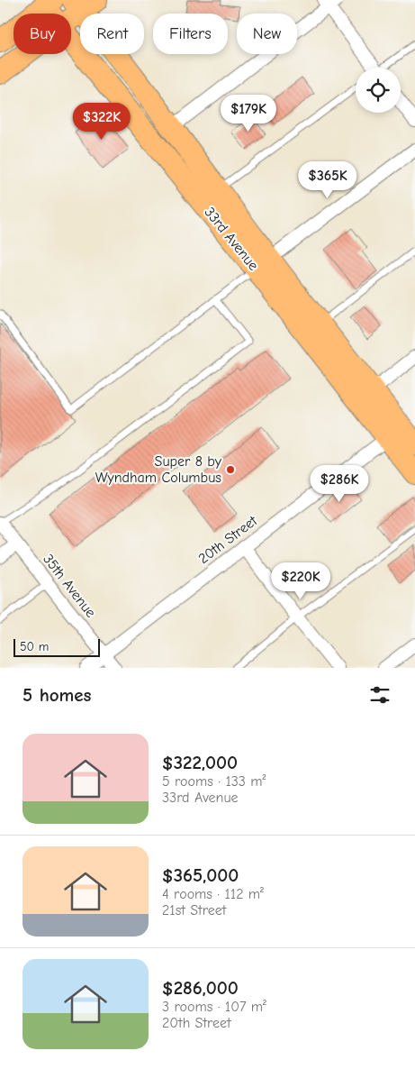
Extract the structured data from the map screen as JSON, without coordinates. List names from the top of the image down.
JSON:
{
  "streets": {
    "highway": ["33rd Avenue"],
    "street": ["20th Street", "35th Avenue"]
  },
  "crossings": [
    ["33rd Avenue", "20th Street"],
    ["20th Street", "35th Avenue"]
  ],
  "places": ["Super 8 by Wyndham Columbus"],
  "scale_bar": "50 m",
  "page": {
    "chip": [
      "Buy",
      "Rent",
      "Filters",
      "New"
    ],
    "price": [
      "$179K",
      "$322K",
      "$365K",
      "$286K",
      "$220K"
    ],
    "scale": "50 m",
    "heading": "5 homes",
    "list": [
      {
        "name": "$322,000",
        "note": "5 rooms · 133 m² · 33rd Avenue"
      },
      {
        "name": "$365,000",
        "note": "4 rooms · 112 m² · 21st Street"
      },
      {
        "name": "$286,000",
        "note": "3 rooms · 107 m² · 20th Street"
      }
    ]
  }
}
